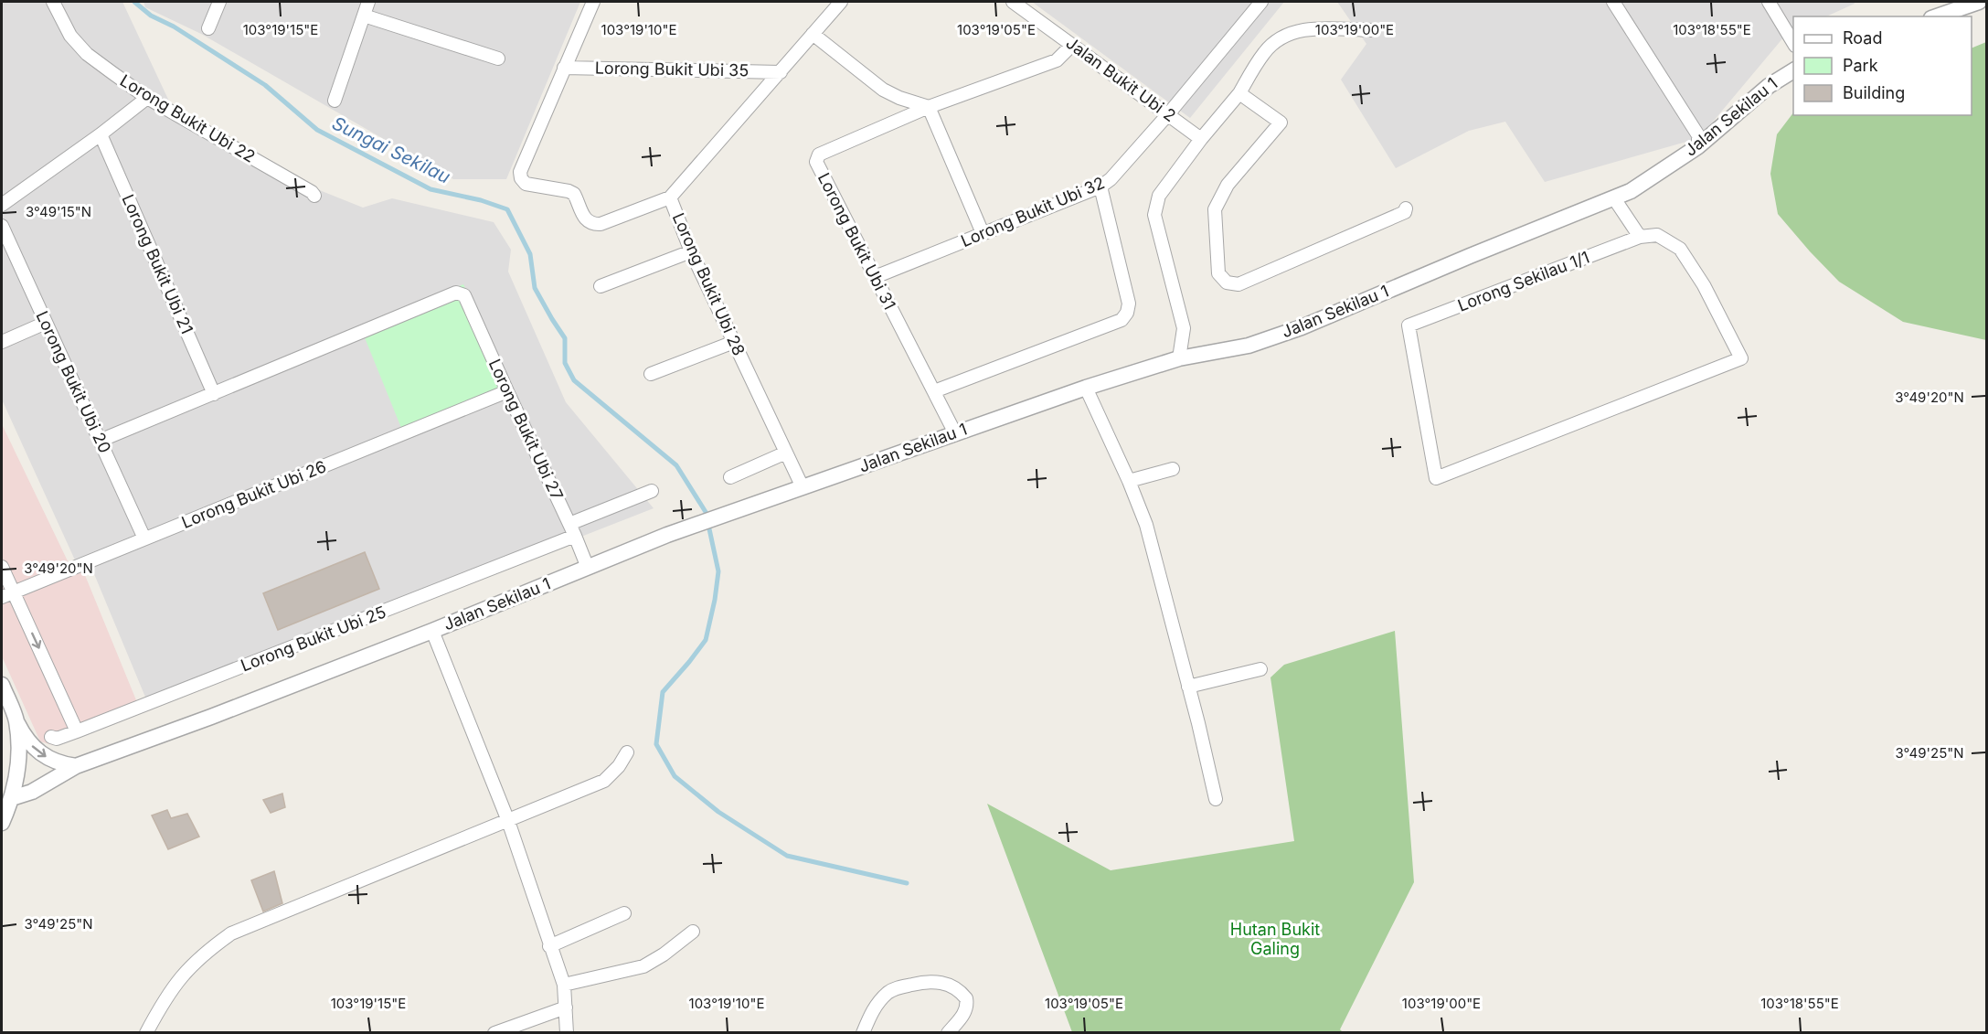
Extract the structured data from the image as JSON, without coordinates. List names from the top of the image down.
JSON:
{
  "streets": {
    "street": [
      "Lorong Bukit Ubi 35",
      "Jalan Bukit Ubi 2",
      "Jalan Sekilau 1",
      "Lorong Bukit Ubi 22",
      "Lorong Bukit Ubi 32",
      "Lorong Bukit Ubi 31",
      "Lorong Bukit Ubi 21",
      "Lorong Sekilau 1/1",
      "Lorong Bukit Ubi 28",
      "Lorong Bukit Ubi 20",
      "Lorong Bukit Ubi 27",
      "Lorong Bukit Ubi 26",
      "Lorong Bukit Ubi 25"
    ]
  },
  "crossings": [
    ["Lorong Bukit Ubi 35", "Lorong Bukit Ubi 28"],
    ["Jalan Bukit Ubi 2", "Lorong Bukit Ubi 32"],
    ["Jalan Bukit Ubi 2", "Lorong Bukit Ubi 31"],
    ["Jalan Sekilau 1", "Lorong Bukit Ubi 31"],
    ["Jalan Sekilau 1", "Lorong Bukit Ubi 28"],
    ["Jalan Sekilau 1", "Lorong Bukit Ubi 27"],
    ["Lorong Bukit Ubi 32", "Lorong Bukit Ubi 31"],
    ["Lorong Bukit Ubi 21", "Lorong Bukit Ubi 27"],
    ["Lorong Bukit Ubi 20", "Lorong Bukit Ubi 26"],
    ["Lorong Bukit Ubi 27", "Lorong Bukit Ubi 26"],
    ["Lorong Bukit Ubi 27", "Lorong Bukit Ubi 25"]
  ],
  "water": ["Sungai Sekilau"],
  "parks": ["Hutan Bukit Galing"],
  "legend": ["Road", "Park", "Building"],
  "coordinates": [
    "103°19'15\"E",
    "103°19'10\"E",
    "103°19'05\"E",
    "103°19'00\"E",
    "103°18'55\"E",
    "3°49'15\"N",
    "3°49'20\"N",
    "3°49'25\"N"
  ]
}
